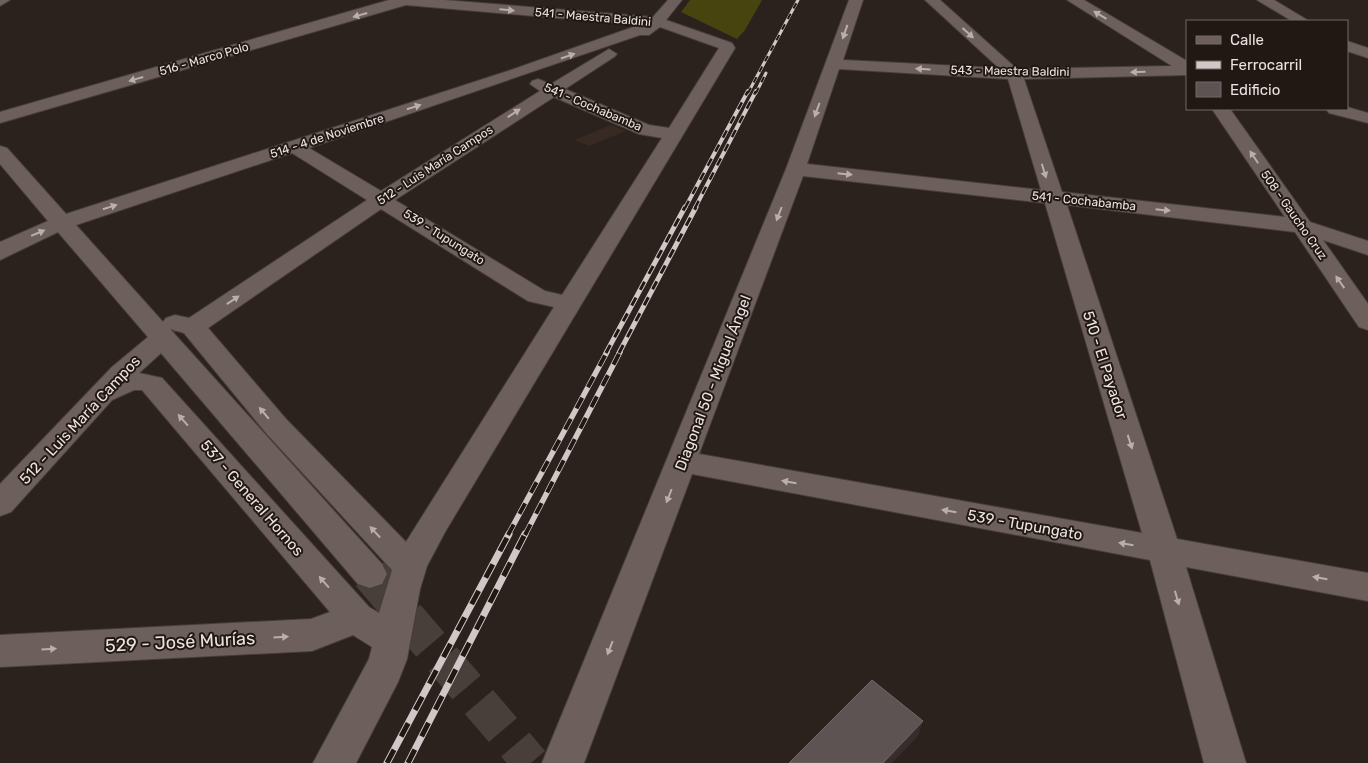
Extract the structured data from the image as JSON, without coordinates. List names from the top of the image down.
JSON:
{
  "streets": {
    "street": [
      "541 - Maestra Baldini",
      "516 - Marco Polo",
      "543 - Maestra Baldini",
      "541 - Cochabamba",
      "514 - 4 de Noviembre",
      "512 - Luis María Campos",
      "508 - Gaucho Cruz",
      "539 - Tupungato",
      "510 - El Payador",
      "Diagonal 50 - Miguel Ángel",
      "537 - General Hornos",
      "529 - José Murías"
    ]
  },
  "crossings": [
    ["541 - Maestra Baldini", "516 - Marco Polo"],
    ["541 - Maestra Baldini", "541 - Cochabamba"],
    ["541 - Maestra Baldini", "514 - 4 de Noviembre"],
    ["541 - Maestra Baldini", "512 - Luis María Campos"],
    ["543 - Maestra Baldini", "510 - El Payador"],
    ["543 - Maestra Baldini", "Diagonal 50 - Miguel Ángel"],
    ["541 - Cochabamba", "514 - 4 de Noviembre"],
    ["541 - Cochabamba", "512 - Luis María Campos"],
    ["541 - Cochabamba", "508 - Gaucho Cruz"],
    ["541 - Cochabamba", "510 - El Payador"],
    ["541 - Cochabamba", "Diagonal 50 - Miguel Ángel"],
    ["514 - 4 de Noviembre", "512 - Luis María Campos"],
    ["514 - 4 de Noviembre", "539 - Tupungato"],
    ["512 - Luis María Campos", "539 - Tupungato"],
    ["512 - Luis María Campos", "537 - General Hornos"],
    ["539 - Tupungato", "510 - El Payador"],
    ["539 - Tupungato", "Diagonal 50 - Miguel Ángel"],
    ["537 - General Hornos", "529 - José Murías"]
  ],
  "one_way": [
    "541 - Maestra Baldini",
    "516 - Marco Polo",
    "543 - Maestra Baldini",
    "514 - 4 de Noviembre",
    "508 - Gaucho Cruz",
    "539 - Tupungato",
    "510 - El Payador",
    "529 - José Murías"
  ],
  "legend": ["Calle", "Ferrocarril", "Edificio"]
}
